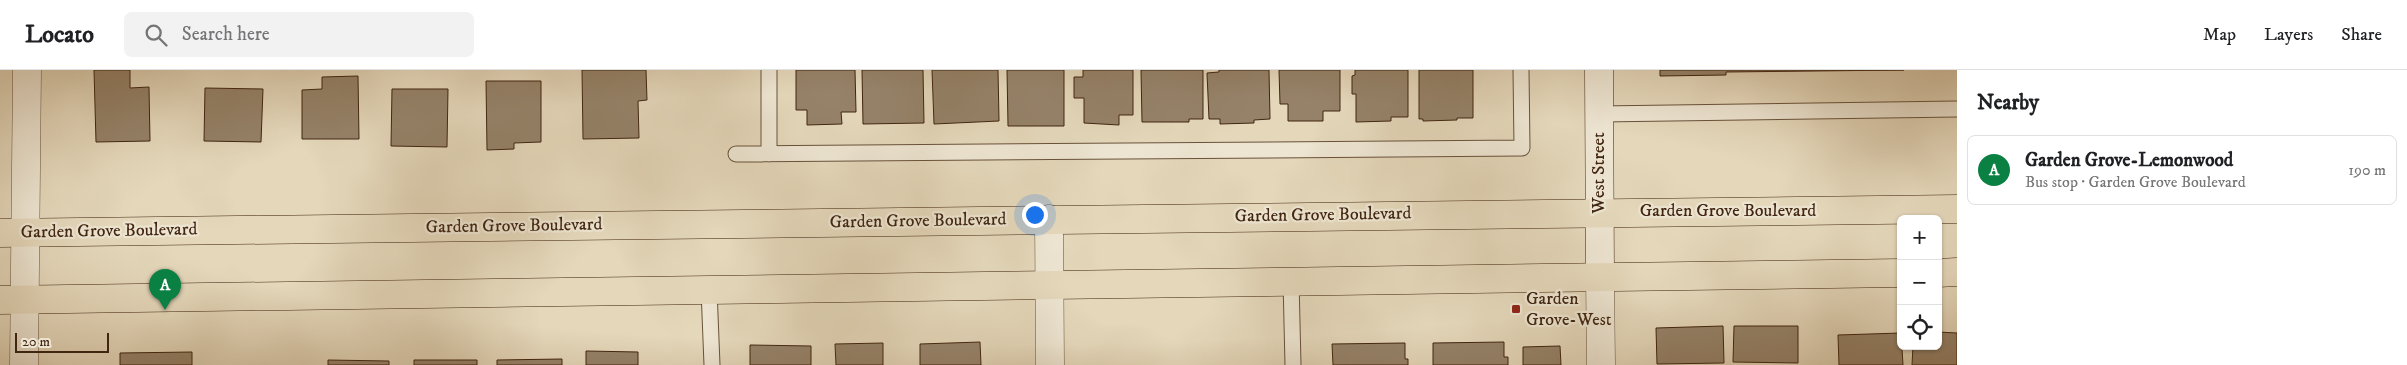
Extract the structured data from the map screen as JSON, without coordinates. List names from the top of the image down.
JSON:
{
  "streets": {
    "main road": ["Garden Grove Boulevard"],
    "street": ["West Street"]
  },
  "crossings": [
    ["West Street", "Garden Grove Boulevard"]
  ],
  "places": {
    "transit": ["Garden Grove-West"]
  },
  "scale_bar": "20 m",
  "page": {
    "header": "Locato",
    "search": "Search here",
    "nav": ["Map", "Layers", "Share"],
    "heading": "Nearby",
    "list": [
      {
        "mark": "A",
        "name": "Garden Grove-Lemonwood",
        "note": "Bus stop · Garden Grove Boulevard",
        "value": "190 m"
      }
    ],
    "map_buttons": ["+", "−"],
    "pins": "A",
    "scale": "20 m"
  }
}
